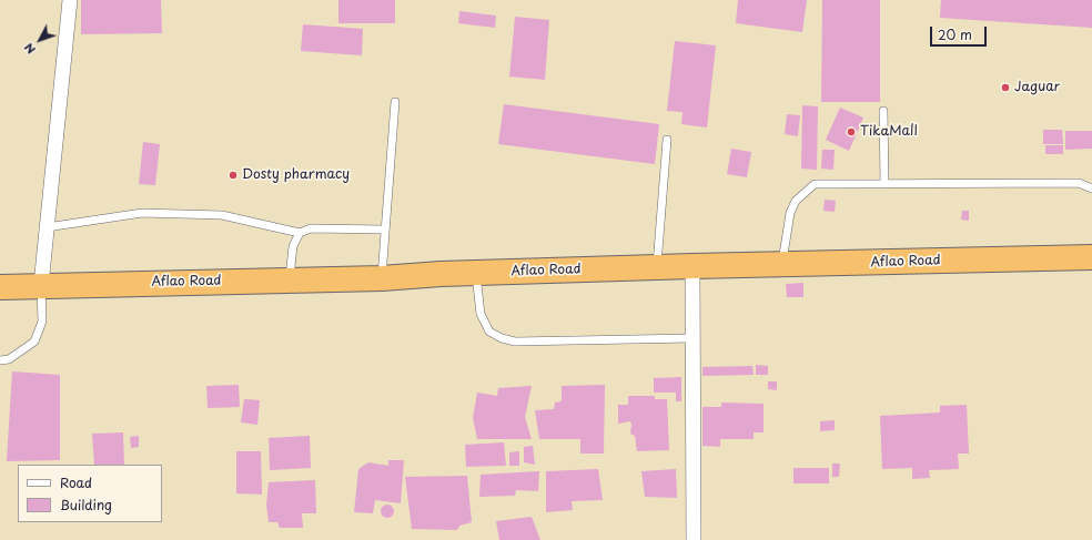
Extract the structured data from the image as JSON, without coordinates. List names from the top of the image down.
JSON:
{
  "streets": {
    "highway": ["Aflao Road"]
  },
  "places": ["Jaguar", "TikaMall", "Dosty pharmacy"],
  "legend": ["Road", "Building"],
  "scale_bar": "20 m",
  "north": "bottom left"
}
